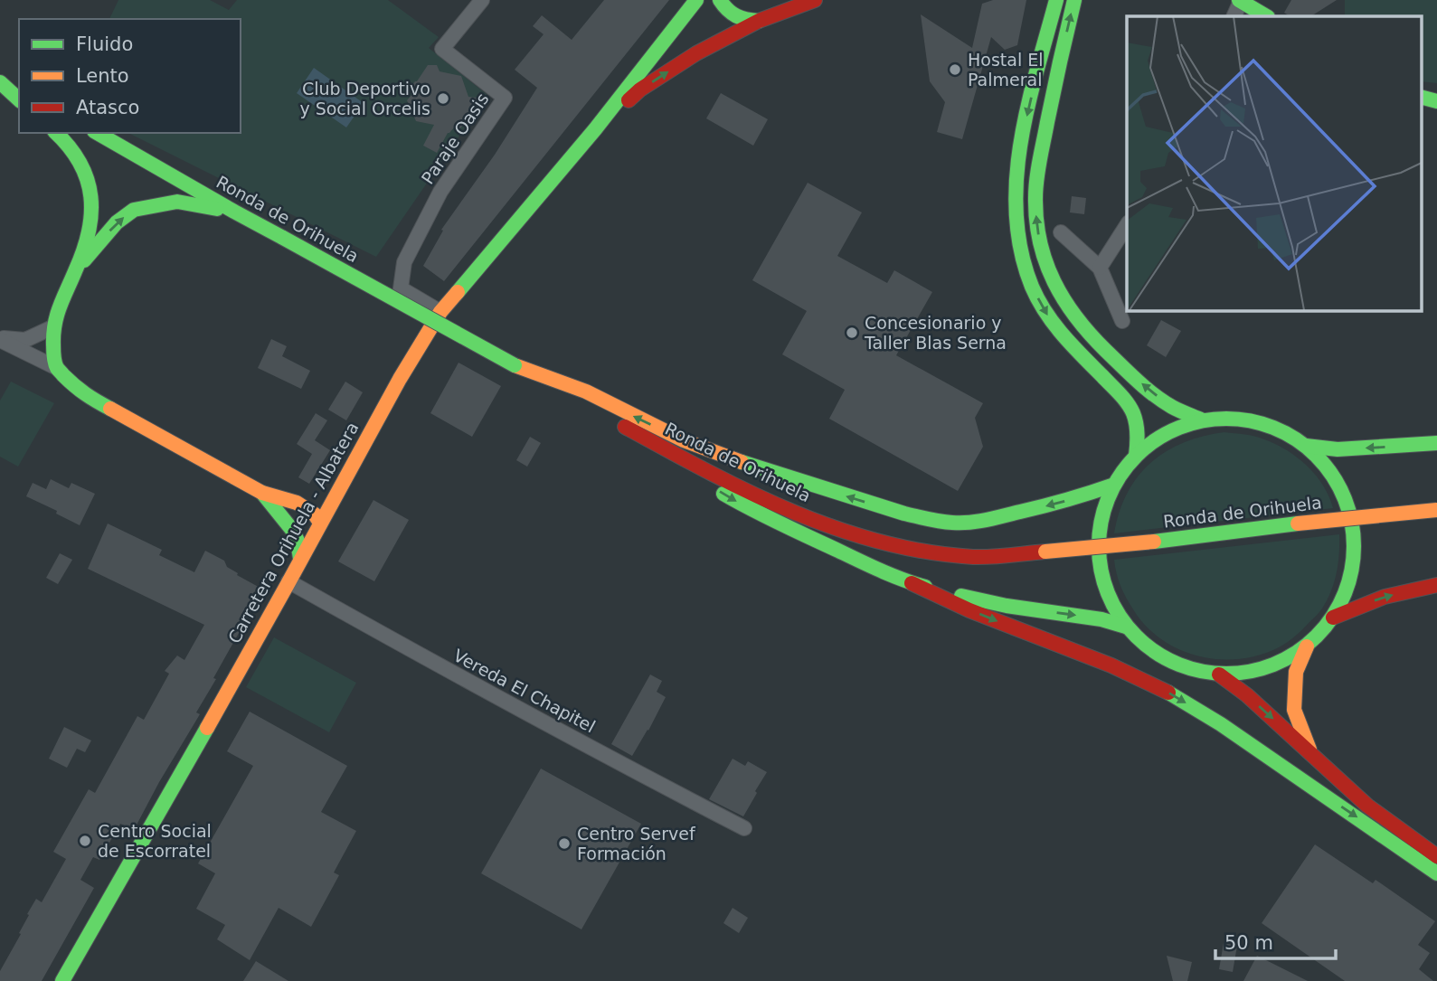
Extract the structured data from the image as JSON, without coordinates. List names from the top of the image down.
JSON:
{
  "streets": {
    "main road": ["Ronda de Orihuela", "Carretera Orihuela - Albatera"],
    "street": ["Paraje Oasis", "Vereda El Chapitel"]
  },
  "crossings": [
    ["Paraje Oasis", "Carretera Orihuela - Albatera"],
    ["Carretera Orihuela - Albatera", "Vereda El Chapitel"]
  ],
  "places": [
    "Hostal El Palmeral",
    "Club Deportivo y Social Orcelis",
    "Concesionario y Taller Blas Serna",
    "Centro Social de Escorratel",
    "Centro Servef Formación"
  ],
  "legend": ["Fluido", "Lento", "Atasco"],
  "scale_bar": "50 m"
}
